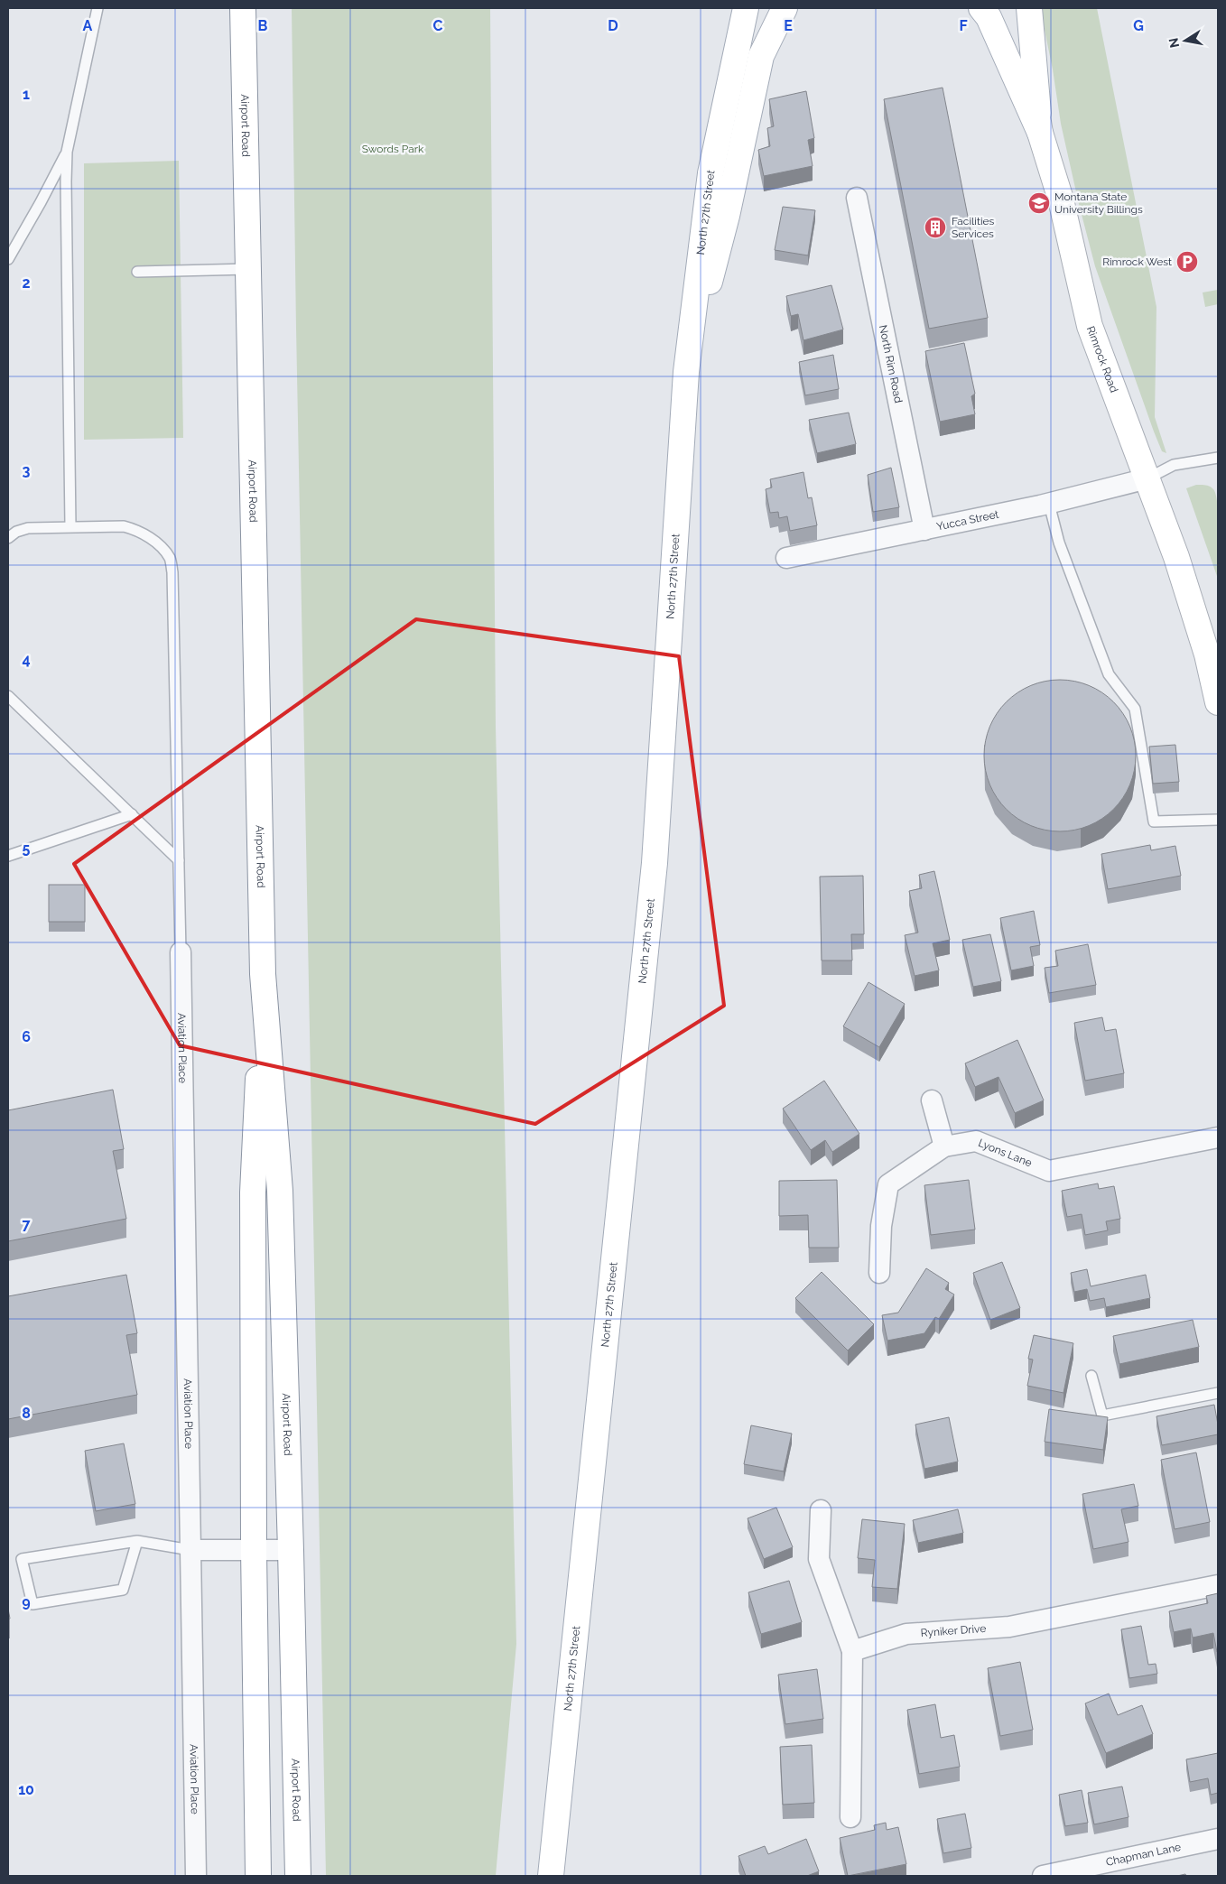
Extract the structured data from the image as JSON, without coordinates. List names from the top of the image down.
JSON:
{
  "streets": {
    "main road": ["Airport Road", "North 27th Street", "Rimrock Road"],
    "street": [
      "North Rim Road",
      "Yucca Street",
      "Aviation Place",
      "Lyons Lane",
      "Ryniker Drive",
      "Chapman Lane"
    ]
  },
  "crossings": [
    ["Rimrock Road", "Yucca Street"],
    ["North Rim Road", "Yucca Street"]
  ],
  "parks": ["Swords Park"],
  "places": {
    "school or university": ["Montana State University Billings"],
    "building": ["Facilities Services"],
    "parking": ["Rimrock West"]
  },
  "north": "left",
  "grid": {
    "columns": [
      "A",
      "B",
      "C",
      "D",
      "E",
      "F",
      "G"
    ],
    "rows": [
      "1",
      "2",
      "3",
      "4",
      "5",
      "6",
      "7",
      "8",
      "9",
      "10"
    ]
  }
}
